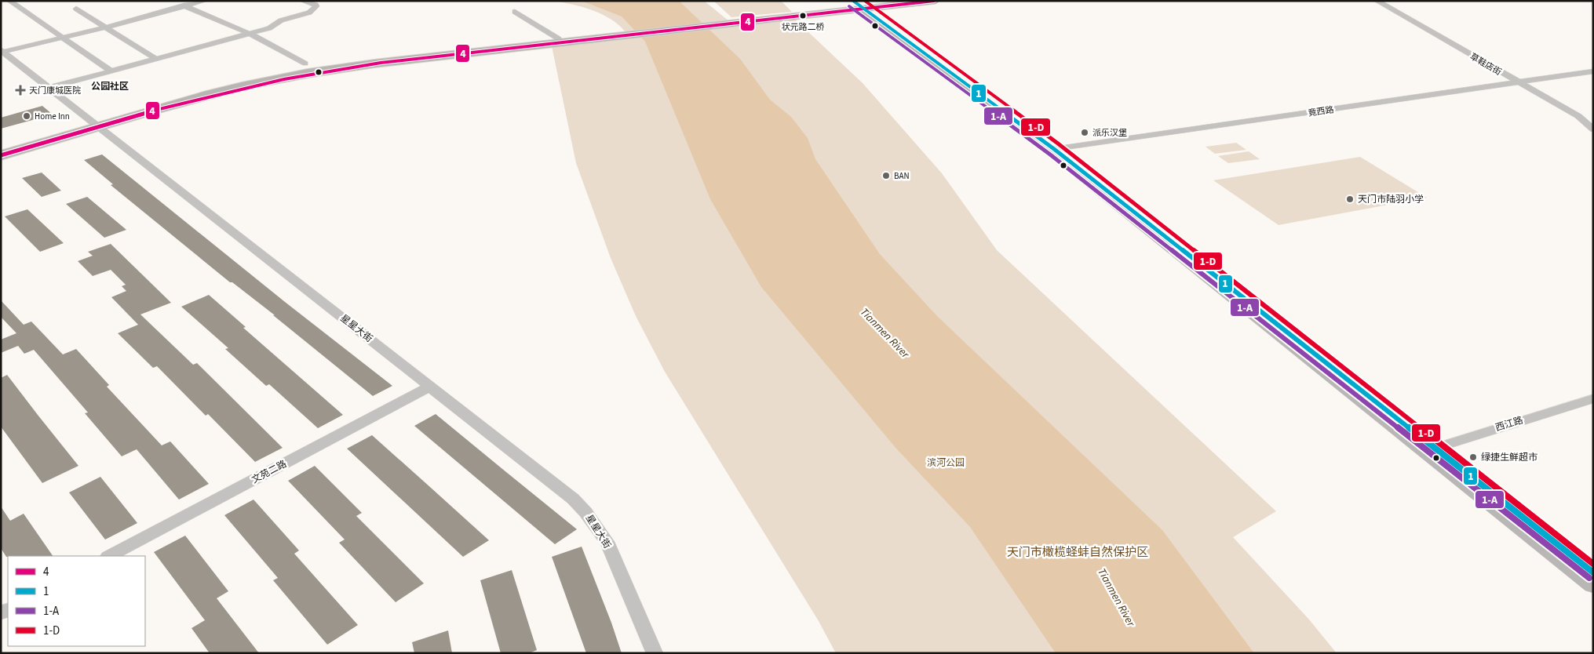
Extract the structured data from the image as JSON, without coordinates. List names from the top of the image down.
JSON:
{
  "streets": {
    "street": [
      "草鞋店街",
      "竟西路",
      "星星大街",
      "西江路",
      "文苑二路"
    ]
  },
  "crossings": [
    ["草鞋店街", "竟西路"],
    ["星星大街", "文苑二路"]
  ],
  "districts": ["公园社区"],
  "water": ["Tianmen River"],
  "parks": ["滨河公园", "天门市橄榄蛏蚌自然保护区"],
  "places": {
    "other": [
      "状元路二桥",
      "Home Inn",
      "派乐汉堡",
      "BAN",
      "天门市陆羽小学",
      "绿捷生鲜超市"
    ],
    "health": ["天门康城医院"]
  },
  "lines": [
    "transit line 4",
    "transit line 1",
    "transit line 1-D",
    "transit line 1-A"
  ],
  "legend": [
    "4",
    "1",
    "1-A",
    "1-D"
  ]
}
